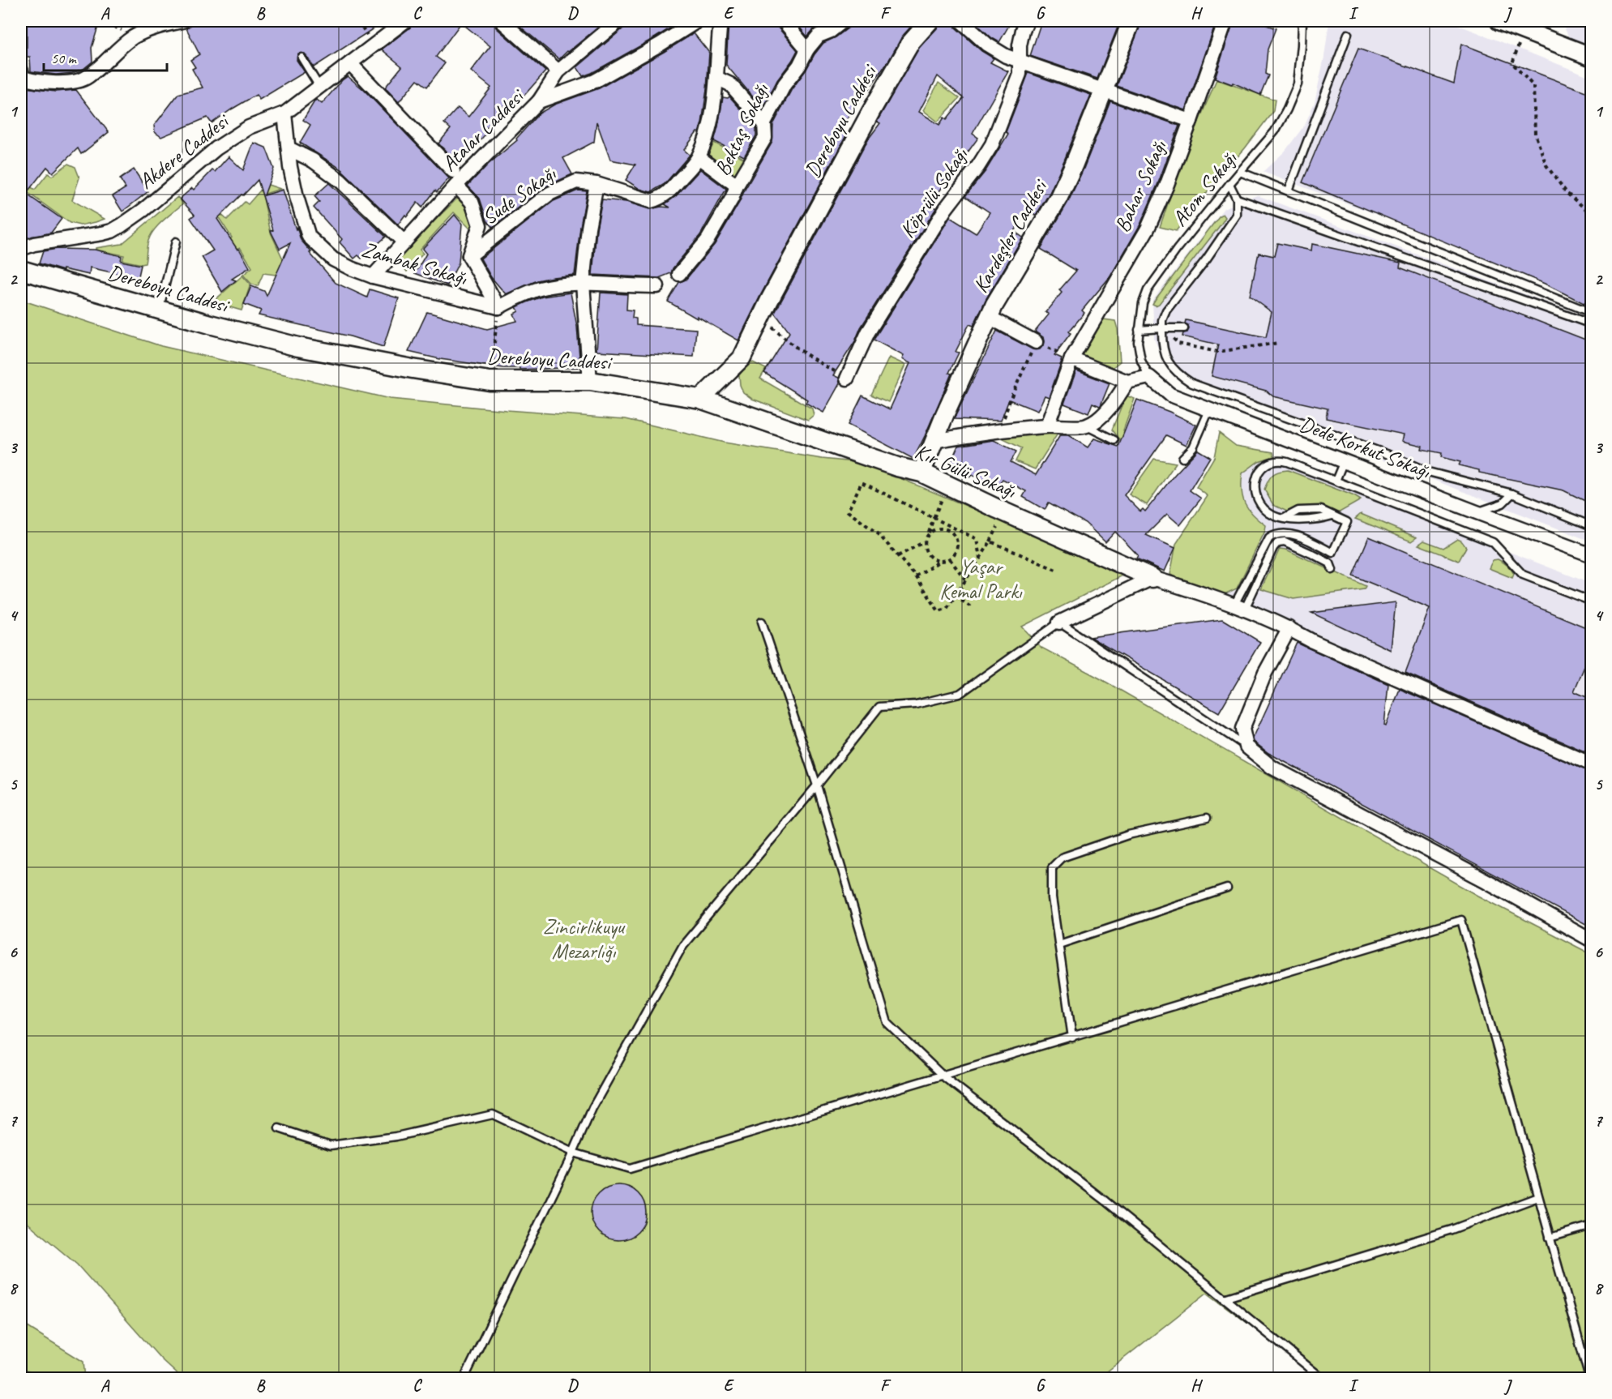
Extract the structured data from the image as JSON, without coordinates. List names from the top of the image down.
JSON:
{
  "streets": {
    "main road": ["Dereboyu Caddesi", "Kır Gülü Sokağı"],
    "street": [
      "Bektaş Sokağı",
      "Atalar Caddesi",
      "Akdere Caddesi",
      "Bahar Sokağı",
      "Köprülü Sokağı",
      "Sude Sokağı",
      "Kardeşler Caddesi",
      "Zambak Sokağı",
      "Dede Korkut Sokağı"
    ],
    "lane": ["Atom Sokağı"]
  },
  "crossings": [
    ["Dereboyu Caddesi", "Kır Gülü Sokağı"],
    ["Atalar Caddesi", "Zambak Sokağı"],
    ["Akdere Caddesi", "Zambak Sokağı"],
    ["Atom Sokağı", "Dede Korkut Sokağı"],
    ["Kardeşler Caddesi", "Kır Gülü Sokağı"]
  ],
  "parks": ["Yaşar Kemal Parkı", "Zincirlikuyu Mezarlığı"],
  "scale_bar": "50 m",
  "grid": {
    "columns": [
      "A",
      "B",
      "C",
      "D",
      "E",
      "F",
      "G",
      "H",
      "I",
      "J"
    ],
    "rows": [
      "1",
      "2",
      "3",
      "4",
      "5",
      "6",
      "7",
      "8"
    ]
  }
}
